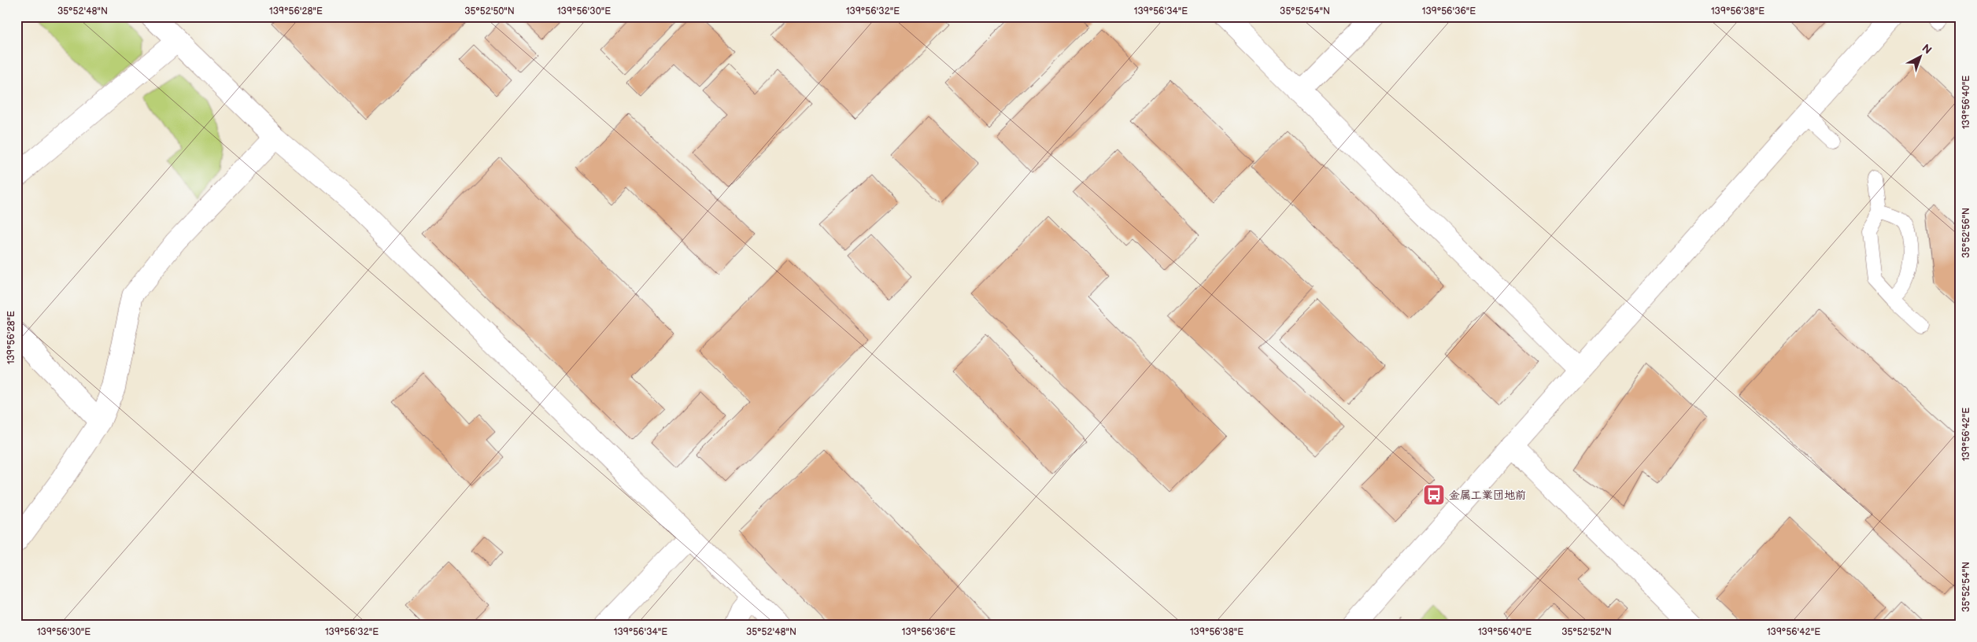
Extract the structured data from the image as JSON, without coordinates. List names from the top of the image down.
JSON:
{
  "places": {
    "bus stop": ["金属工業団地前"]
  },
  "north": "top right",
  "coordinates": [
    "35°52'48\"N",
    "139°56'28\"E",
    "35°52'50\"N",
    "139°56'30\"E",
    "139°56'32\"E",
    "139°56'34\"E",
    "35°52'54\"N",
    "139°56'36\"E",
    "139°56'38\"E",
    "139°56'40\"E",
    "35°52'56\"N",
    "139°56'42\"E",
    "35°52'52\"N"
  ]
}
